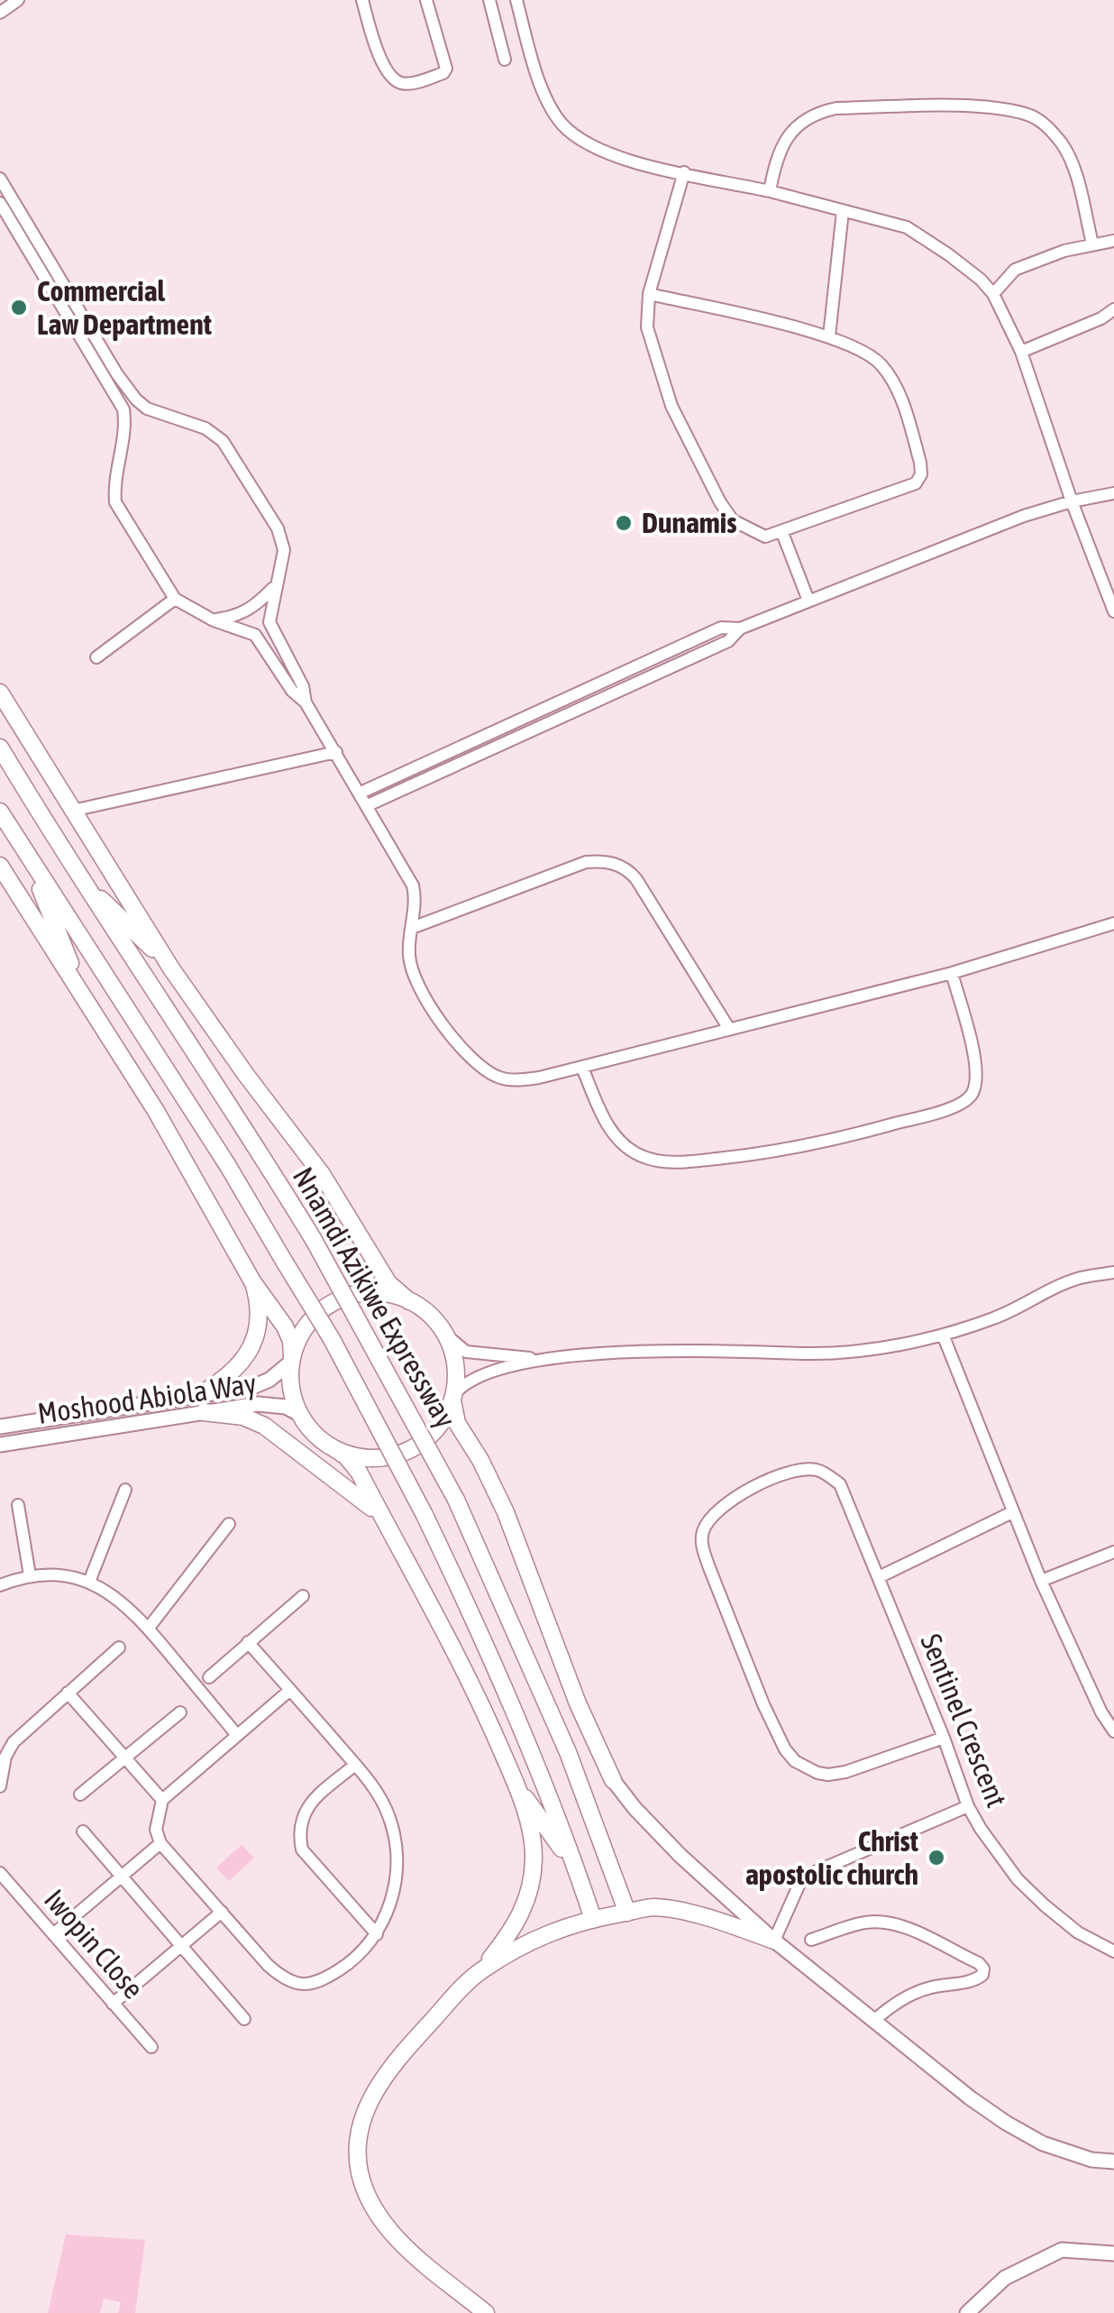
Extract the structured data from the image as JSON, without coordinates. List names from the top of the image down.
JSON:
{
  "streets": {
    "highway": ["Nnamdi Azikiwe Expressway"],
    "main road": ["Moshood Abiola Way"],
    "street": ["Sentinel Crescent", "Iwopin Close"]
  },
  "crossings": [
    ["Nnamdi Azikiwe Expressway", "Moshood Abiola Way"]
  ],
  "places": ["Commercial Law Department", "Dunamis", "Christ apostolic church"]
}
